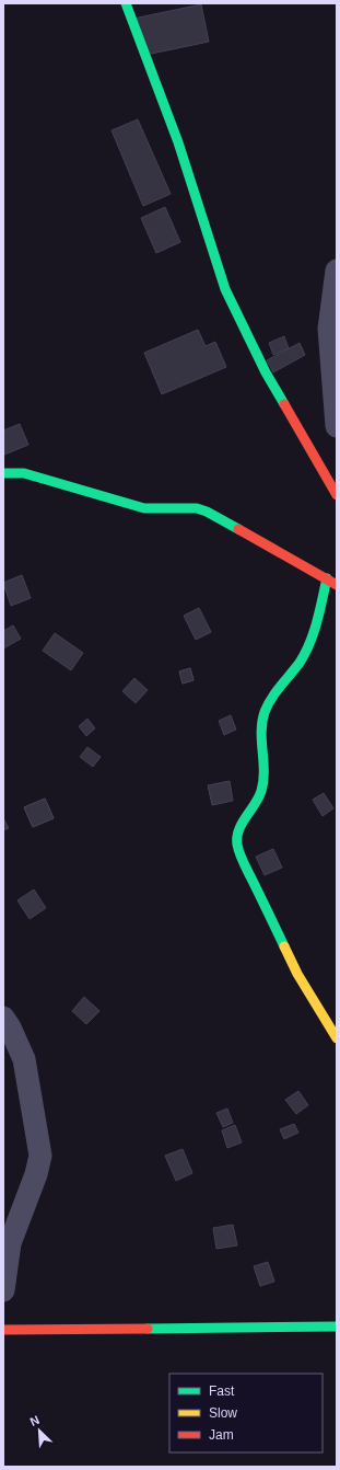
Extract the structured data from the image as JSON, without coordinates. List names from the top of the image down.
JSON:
{
  "legend": ["Fast", "Slow", "Jam"],
  "north": "top left"
}
